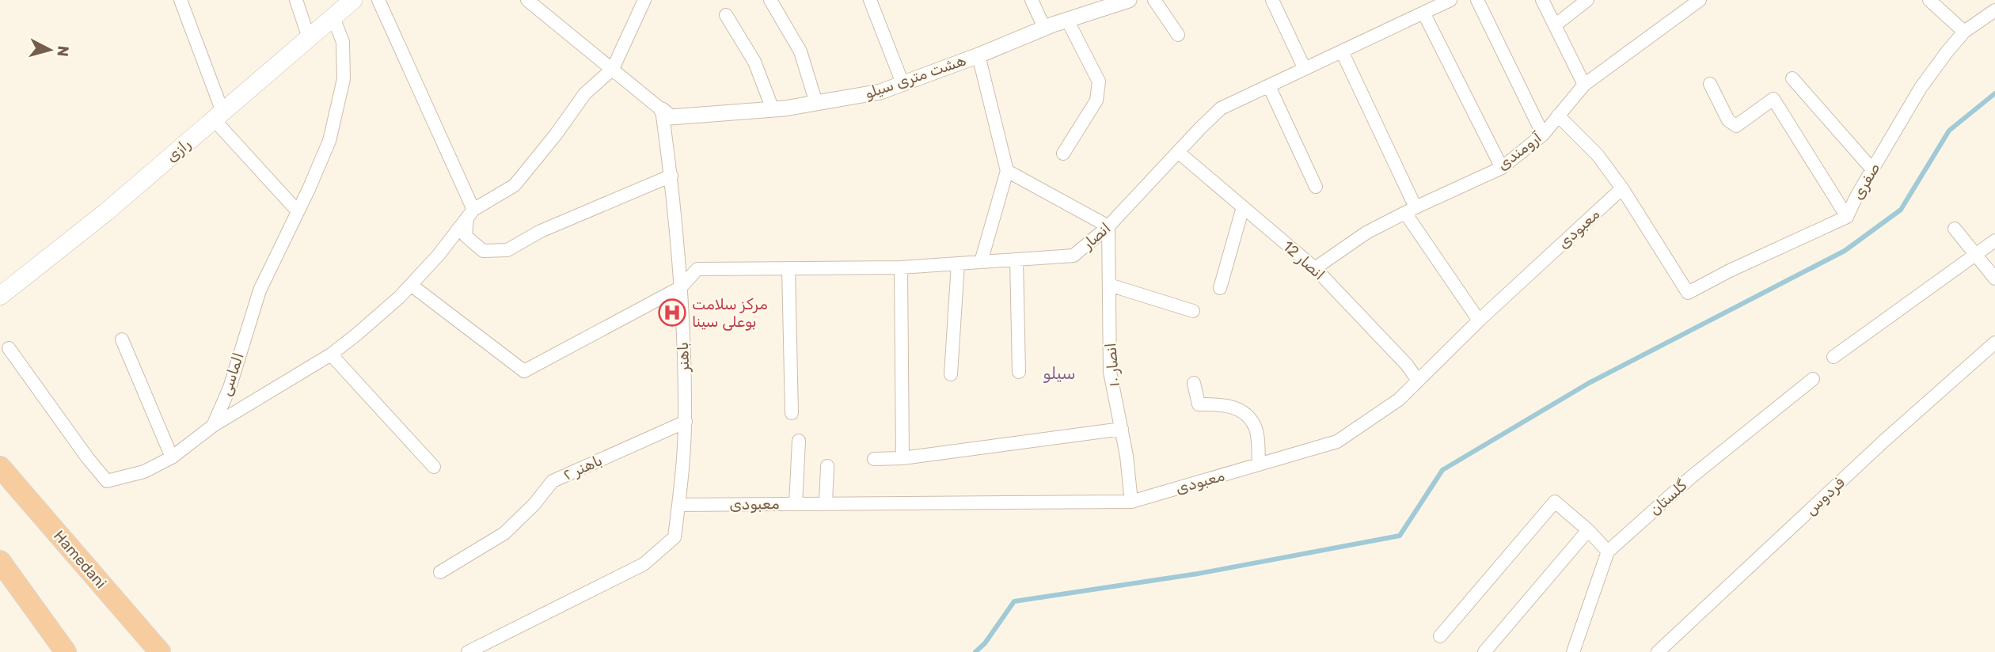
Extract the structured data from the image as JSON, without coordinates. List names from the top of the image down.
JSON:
{
  "streets": {
    "highway": ["Hamedani"],
    "main road": ["رازی"],
    "street": [
      "هشت متری سیلو",
      "آرومندی",
      "صفری",
      "معبودی",
      "انصار",
      "انصار 12",
      "باهنر",
      "انصار ۱۰",
      "الماسی",
      "باهنر ۲",
      "فردوس",
      "گلستان"
    ]
  },
  "crossings": [
    ["هشت متری سیلو", "باهنر"],
    ["رازی", "الماسی"],
    ["آرومندی", "انصار 12"],
    ["صفری", "معبودی"],
    ["معبودی", "انصار 12"],
    ["معبودی", "باهنر"],
    ["معبودی", "انصار ۱۰"],
    ["انصار", "انصار 12"],
    ["انصار", "باهنر"],
    ["انصار", "انصار ۱۰"],
    ["باهنر", "باهنر ۲"]
  ],
  "districts": ["سیلو"],
  "places": {
    "hospital": ["مرکز سلامت بوعلی سینا"]
  },
  "north": "right"
}
